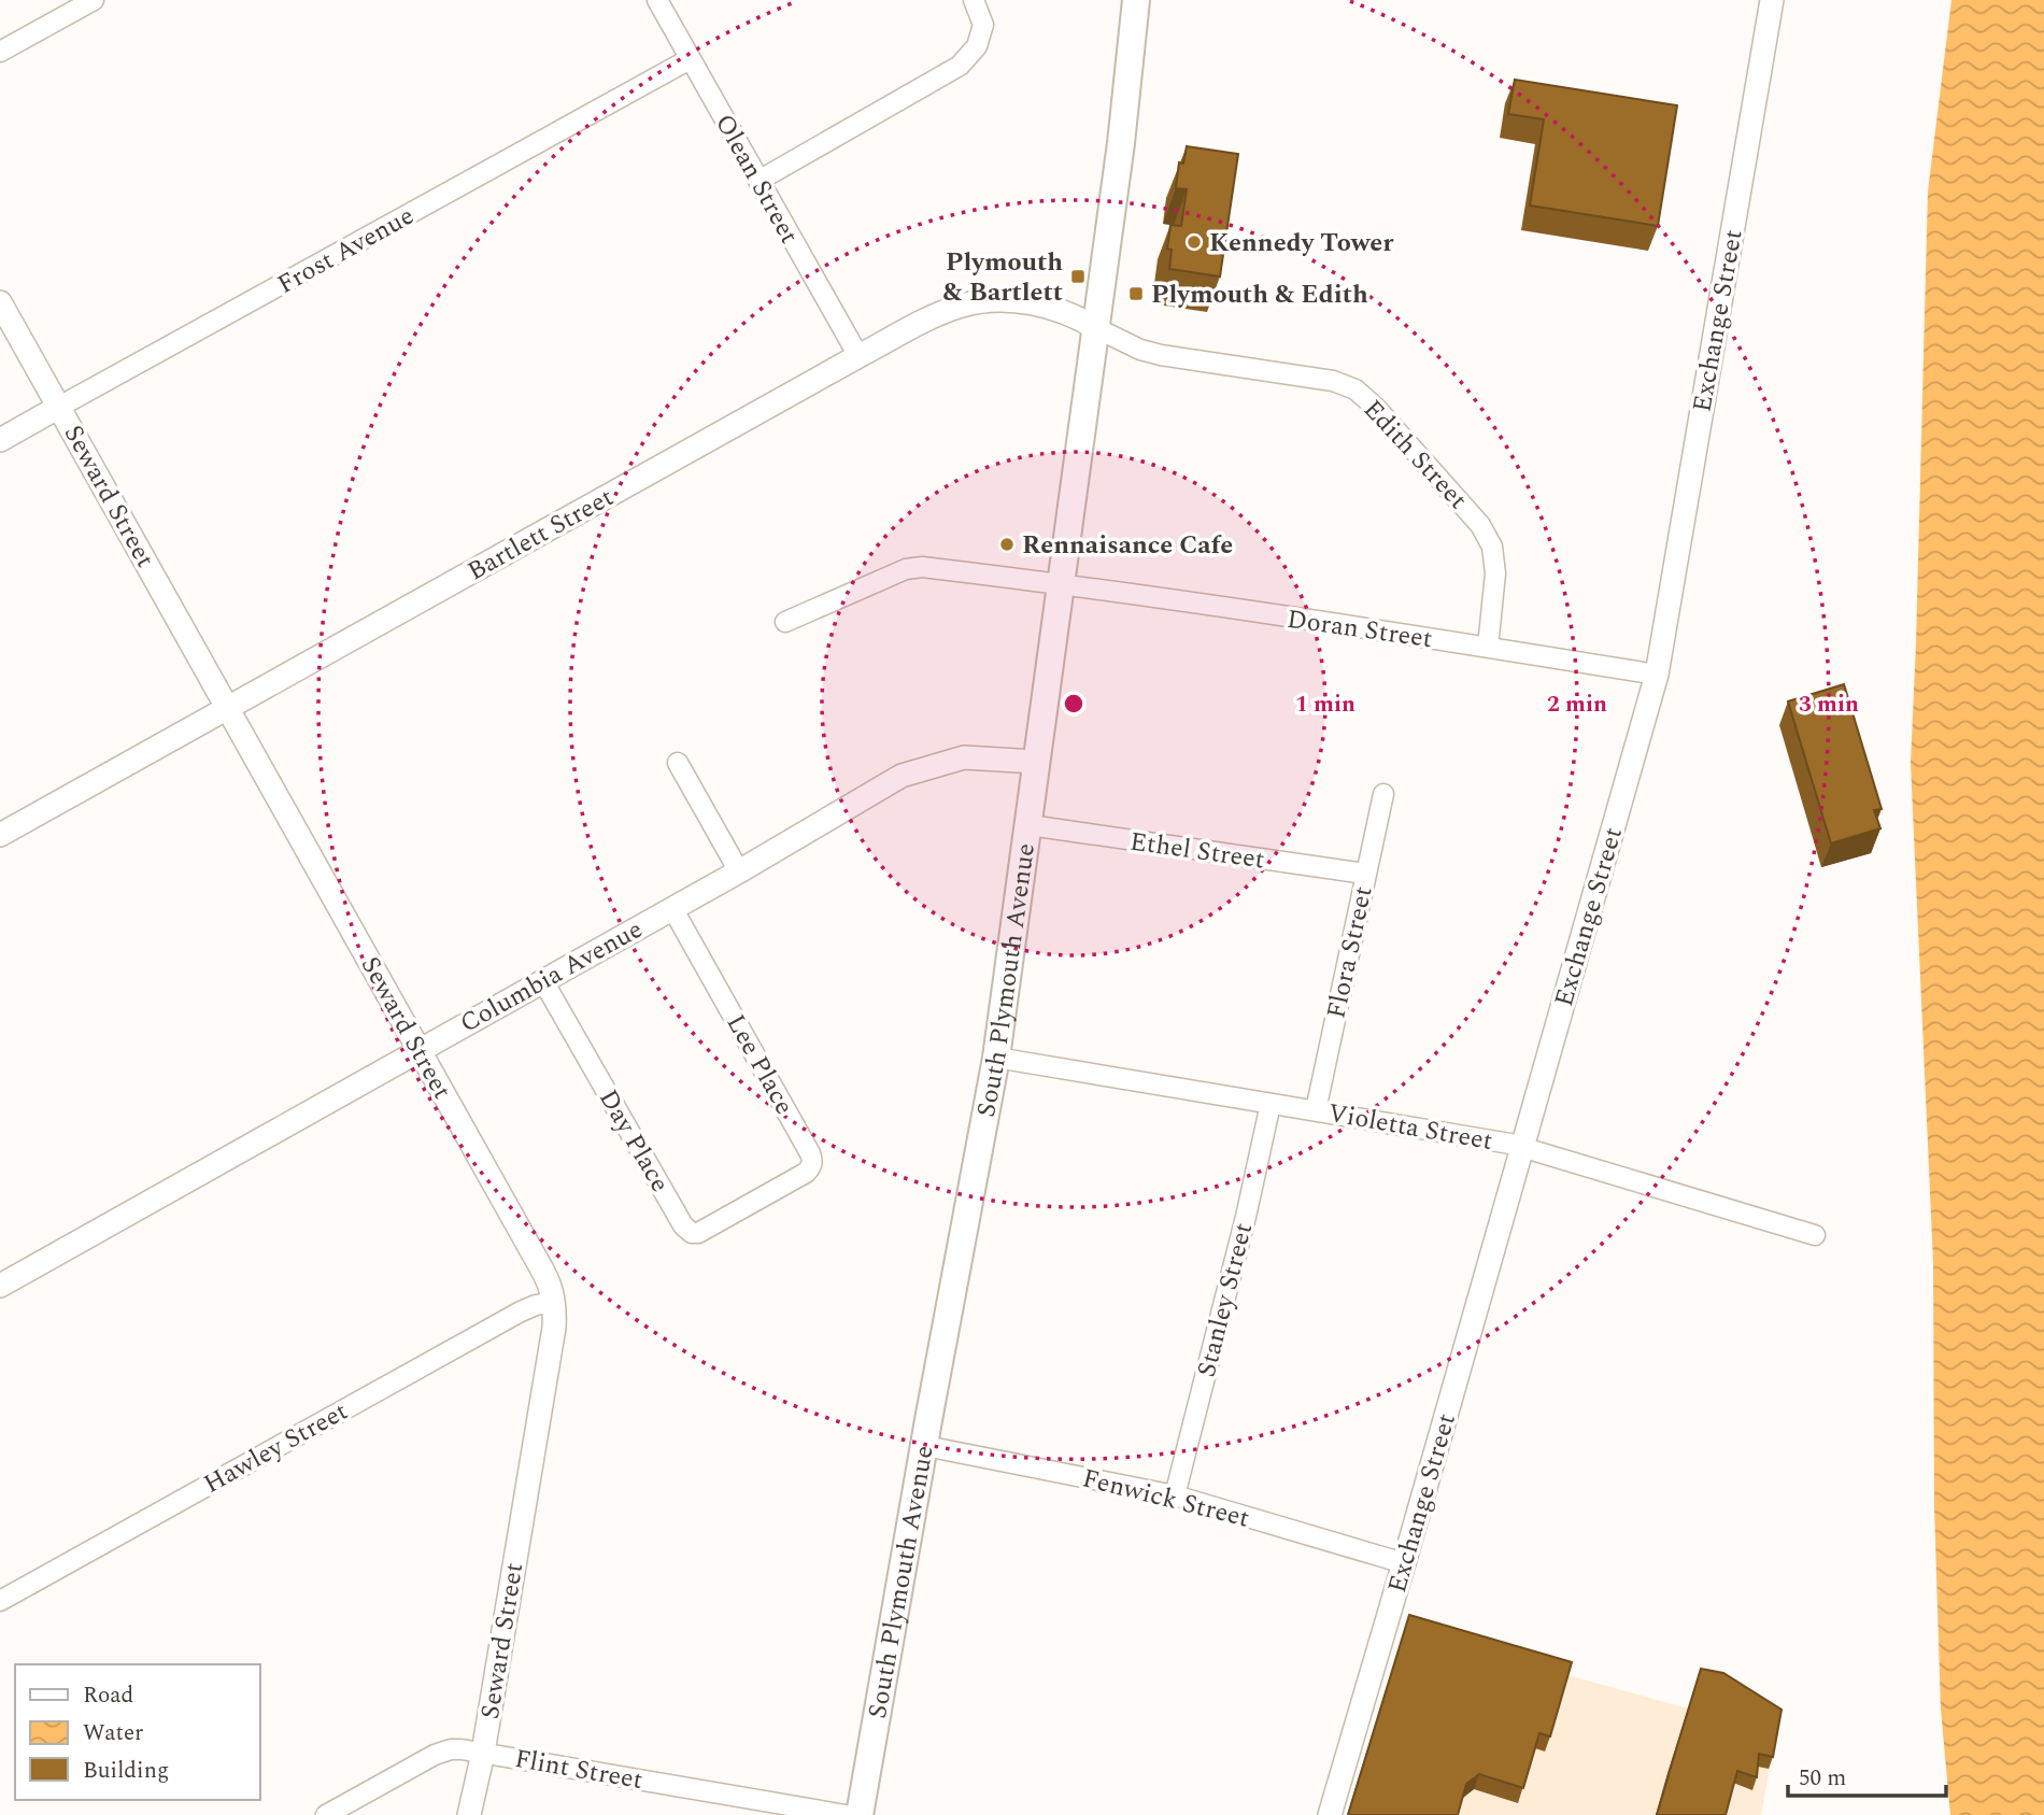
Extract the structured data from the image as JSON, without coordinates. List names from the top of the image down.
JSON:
{
  "streets": {
    "main road": ["South Plymouth Avenue"],
    "street": [
      "Olean Street",
      "Frost Avenue",
      "Exchange Street",
      "Edith Street",
      "Seward Street",
      "Bartlett Street",
      "Doran Street",
      "Ethel Street",
      "Flora Street",
      "Columbia Avenue",
      "Lee Place",
      "Violetta Street",
      "Day Place",
      "Stanley Street",
      "Hawley Street",
      "Fenwick Street",
      "Flint Street"
    ]
  },
  "crossings": [
    ["Olean Street", "Frost Avenue"],
    ["Olean Street", "Bartlett Street"],
    ["Frost Avenue", "Seward Street"],
    ["Exchange Street", "Doran Street"],
    ["Exchange Street", "Violetta Street"],
    ["Exchange Street", "Fenwick Street"],
    ["Edith Street", "Bartlett Street"],
    ["Edith Street", "Doran Street"],
    ["Edith Street", "South Plymouth Avenue"],
    ["Seward Street", "Bartlett Street"],
    ["Seward Street", "Columbia Avenue"],
    ["Seward Street", "Hawley Street"],
    ["Seward Street", "Flint Street"],
    ["Bartlett Street", "South Plymouth Avenue"],
    ["Doran Street", "South Plymouth Avenue"],
    ["Ethel Street", "Flora Street"],
    ["Ethel Street", "South Plymouth Avenue"],
    ["Flora Street", "Violetta Street"],
    ["Columbia Avenue", "South Plymouth Avenue"],
    ["Columbia Avenue", "Lee Place"],
    ["Columbia Avenue", "Day Place"],
    ["South Plymouth Avenue", "Violetta Street"],
    ["South Plymouth Avenue", "Fenwick Street"],
    ["Lee Place", "Day Place"],
    ["Violetta Street", "Stanley Street"],
    ["Stanley Street", "Fenwick Street"]
  ],
  "places": {
    "other": ["Kennedy Tower", "Rennaisance Cafe"],
    "transit": ["Plymouth & Bartlett", "Plymouth & Edith"]
  },
  "legend": ["Road", "Water", "Building"],
  "scale_bar": "50 m",
  "rings": ["1 min", "2 min", "3 min"]
}
